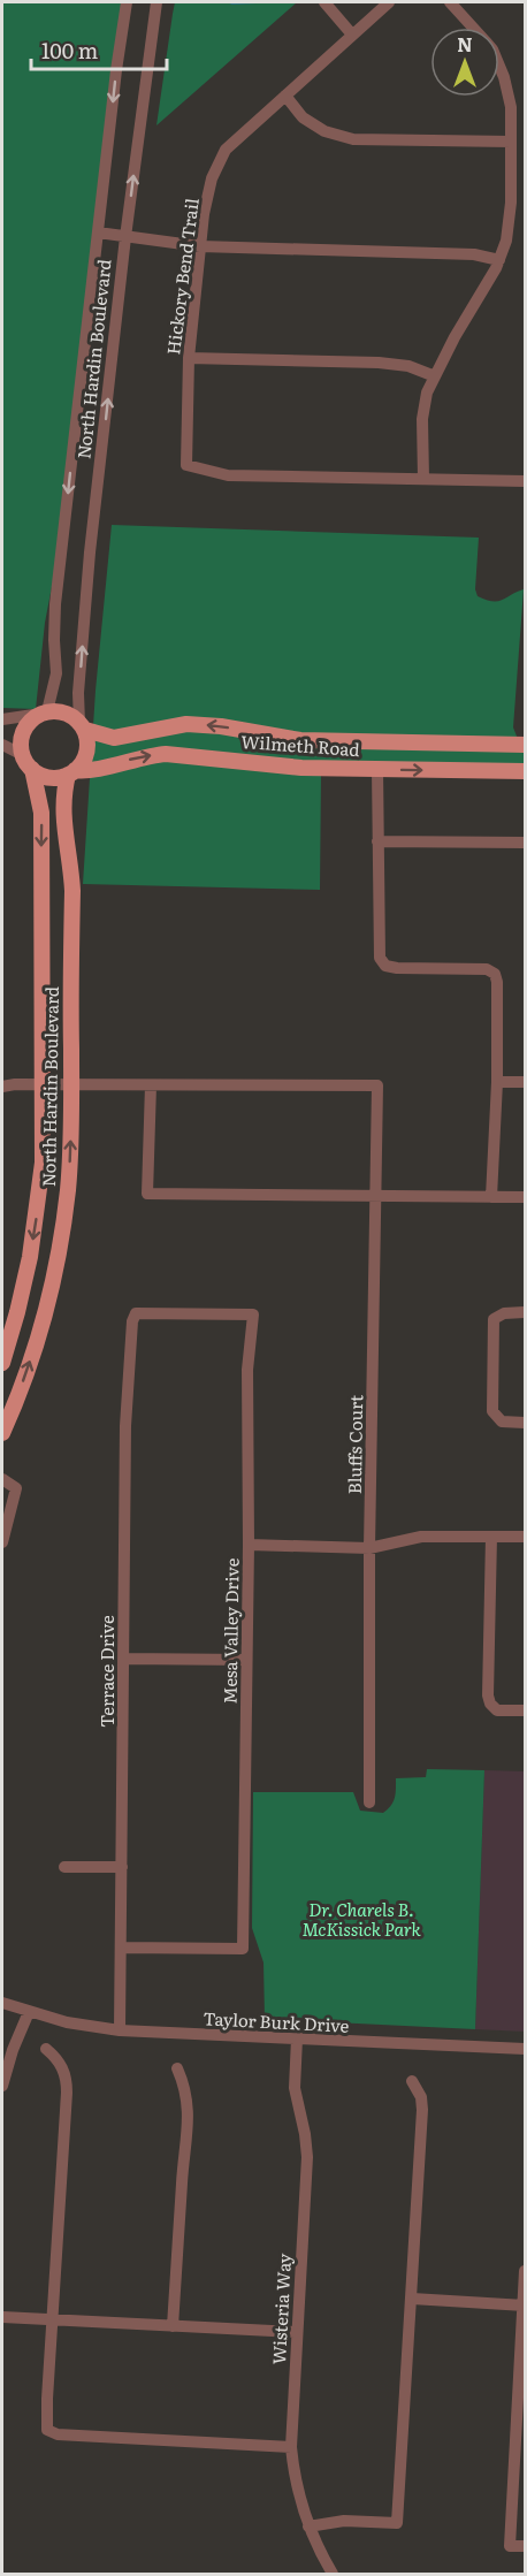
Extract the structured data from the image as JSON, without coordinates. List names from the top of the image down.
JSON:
{
  "streets": {
    "main road": ["North Hardin Boulevard", "Wilmeth Road"],
    "street": [
      "Hickory Bend Trail",
      "Bluffs Court",
      "Mesa Valley Drive",
      "Terrace Drive",
      "Taylor Burk Drive",
      "Wisteria Way"
    ]
  },
  "crossings": [
    ["North Hardin Boulevard", "Wilmeth Road"],
    ["Mesa Valley Drive", "Terrace Drive"],
    ["Terrace Drive", "Taylor Burk Drive"],
    ["Taylor Burk Drive", "Wisteria Way"]
  ],
  "parks": ["Dr. Charels B. McKissick Park"],
  "scale_bar": "100 m",
  "north": "top"
}
